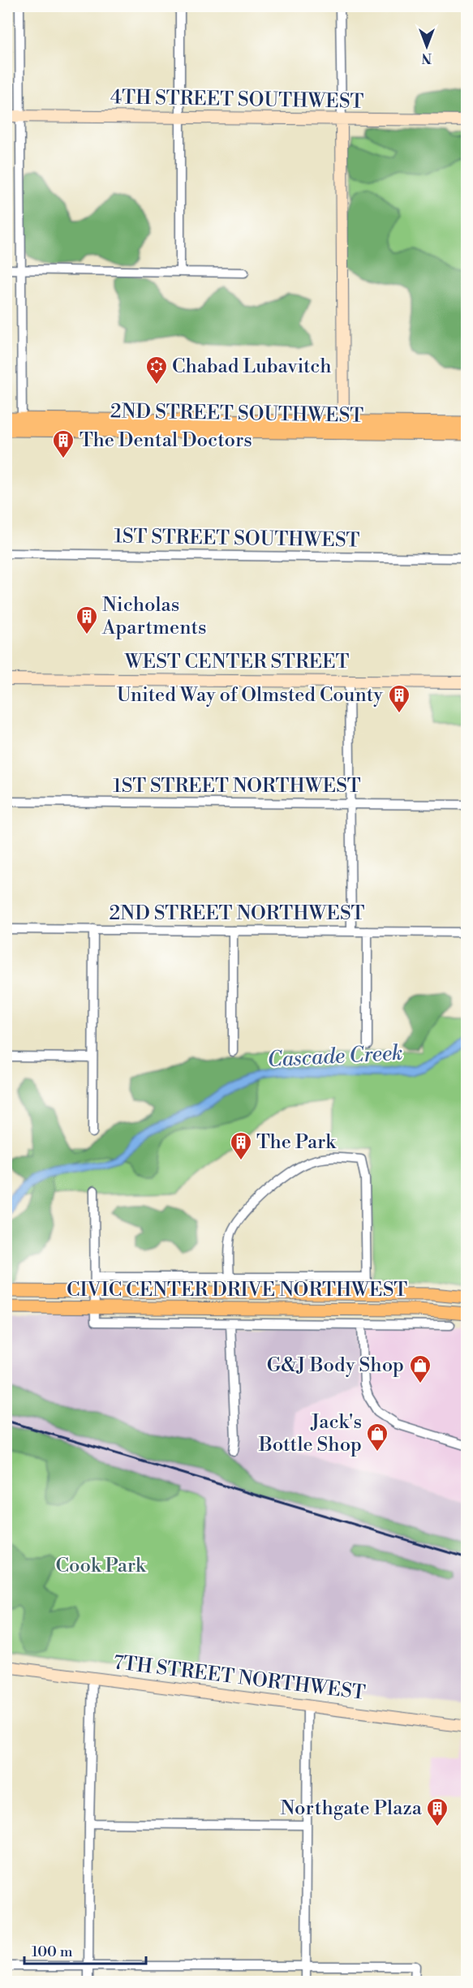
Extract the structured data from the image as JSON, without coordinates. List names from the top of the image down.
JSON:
{
  "streets": {
    "main road": ["2ND STREET SOUTHWEST", "CIVIC CENTER DRIVE NORTHWEST"],
    "street": [
      "4TH STREET SOUTHWEST",
      "1ST STREET SOUTHWEST",
      "WEST CENTER STREET",
      "1ST STREET NORTHWEST",
      "2ND STREET NORTHWEST",
      "7TH STREET NORTHWEST"
    ]
  },
  "water": ["Cascade Creek"],
  "parks": ["Cook Park"],
  "places": {
    "synagogue": ["Chabad Lubavitch"],
    "building": [
      "The Dental Doctors",
      "Nicholas Apartments",
      "United Way of Olmsted County",
      "The Park",
      "Northgate Plaza"
    ],
    "shop": ["G&J Body Shop", "Jack's Bottle Shop"]
  },
  "scale_bar": "100 m",
  "north": "bottom"
}
